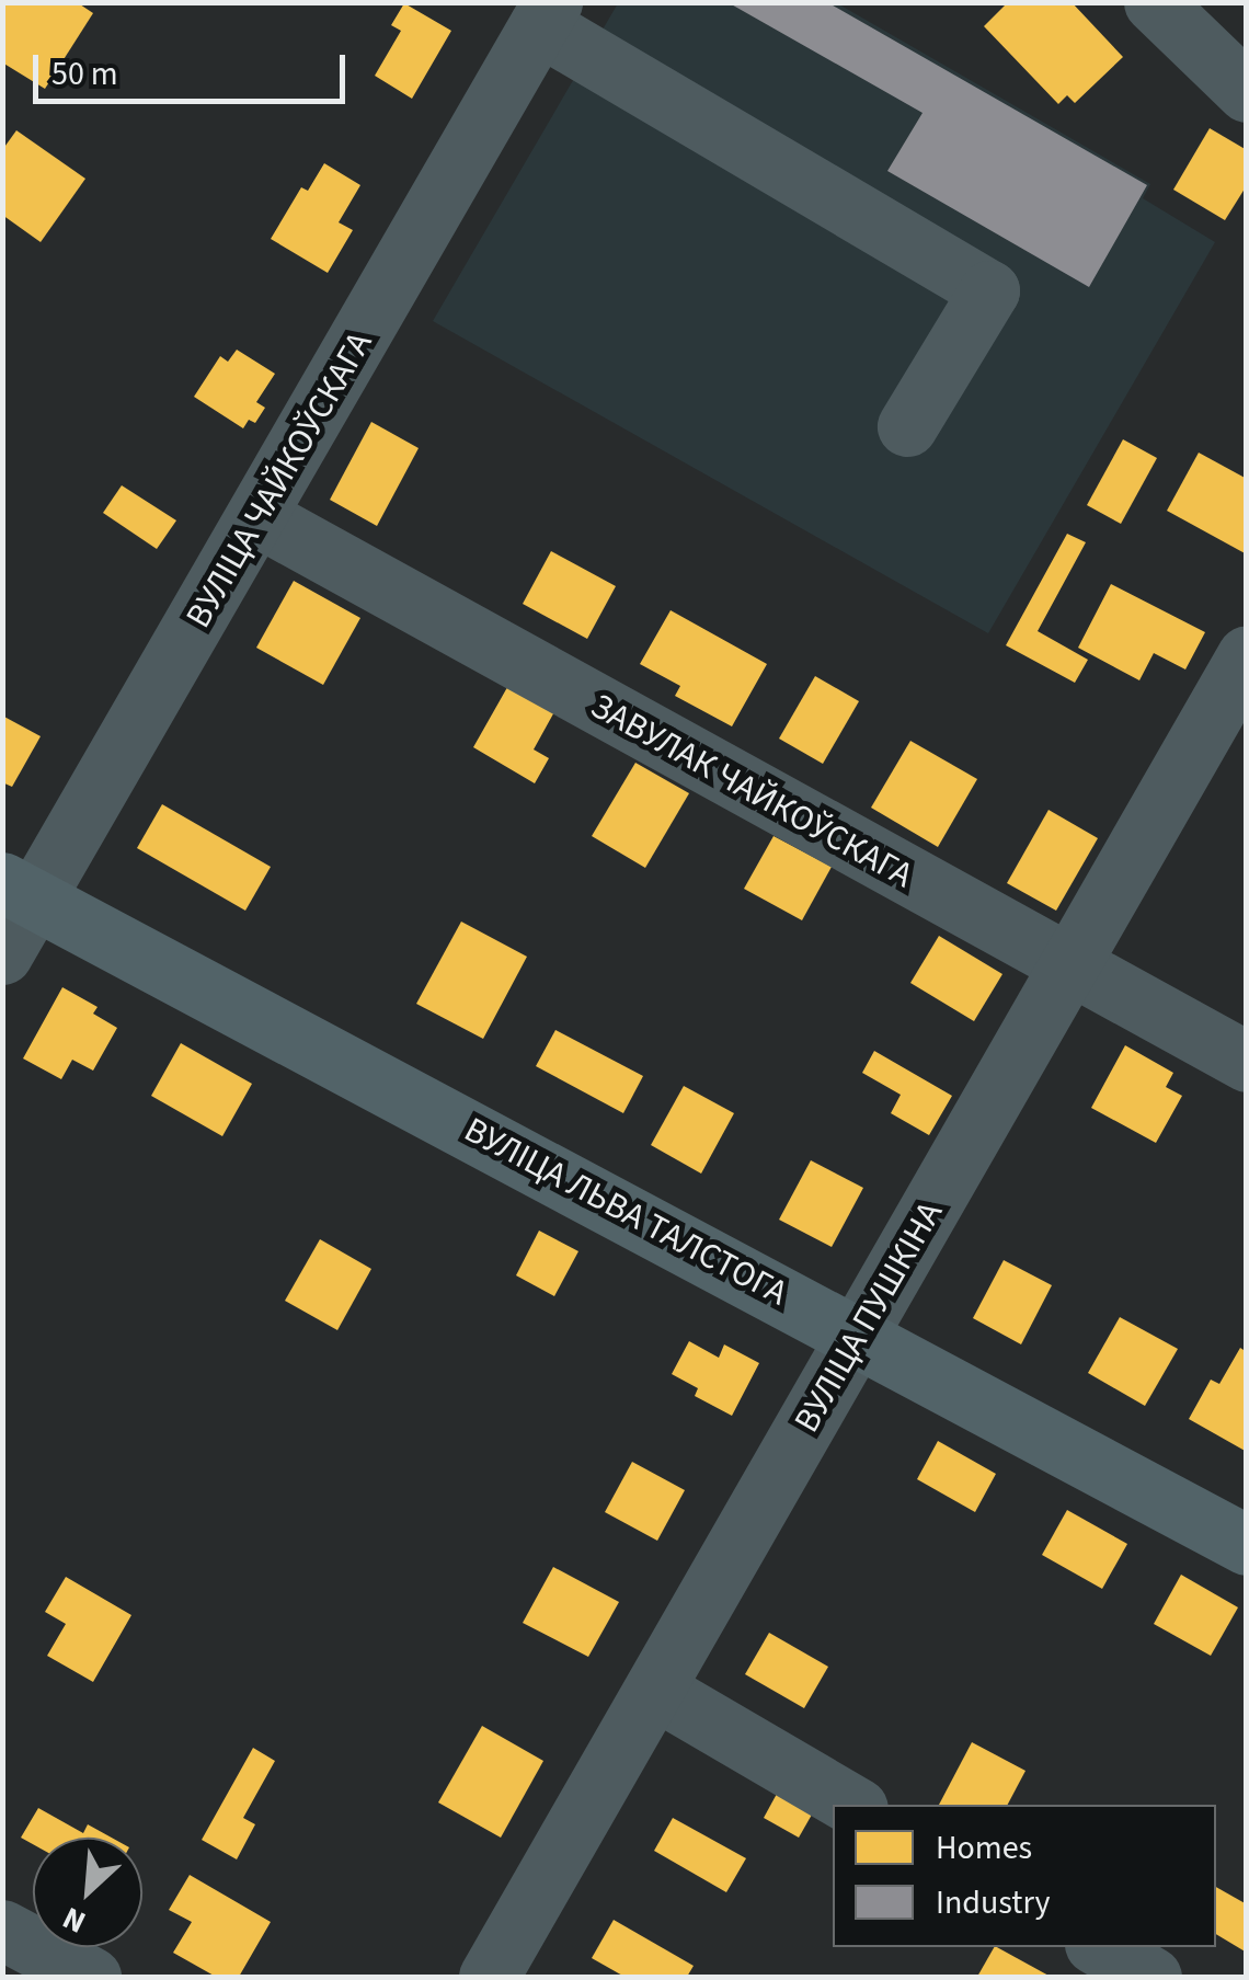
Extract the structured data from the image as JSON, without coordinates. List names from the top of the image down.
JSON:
{
  "streets": {
    "main road": ["ВУЛІЦА ЛЬВА ТАЛСТОГА"],
    "street": ["ВУЛІЦА ЧАЙКОЎСКАГА", "ЗАВУЛАК ЧАЙКОЎСКАГА", "ВУЛІЦА ПУШКІНА"]
  },
  "crossings": [
    ["ВУЛІЦА ЧАЙКОЎСКАГА", "ЗАВУЛАК ЧАЙКОЎСКАГА"],
    ["ВУЛІЦА ЧАЙКОЎСКАГА", "ВУЛІЦА ЛЬВА ТАЛСТОГА"],
    ["ЗАВУЛАК ЧАЙКОЎСКАГА", "ВУЛІЦА ПУШКІНА"],
    ["ВУЛІЦА ЛЬВА ТАЛСТОГА", "ВУЛІЦА ПУШКІНА"]
  ],
  "legend": ["Homes", "Industry"],
  "scale_bar": "50 m",
  "north": "bottom left"
}
